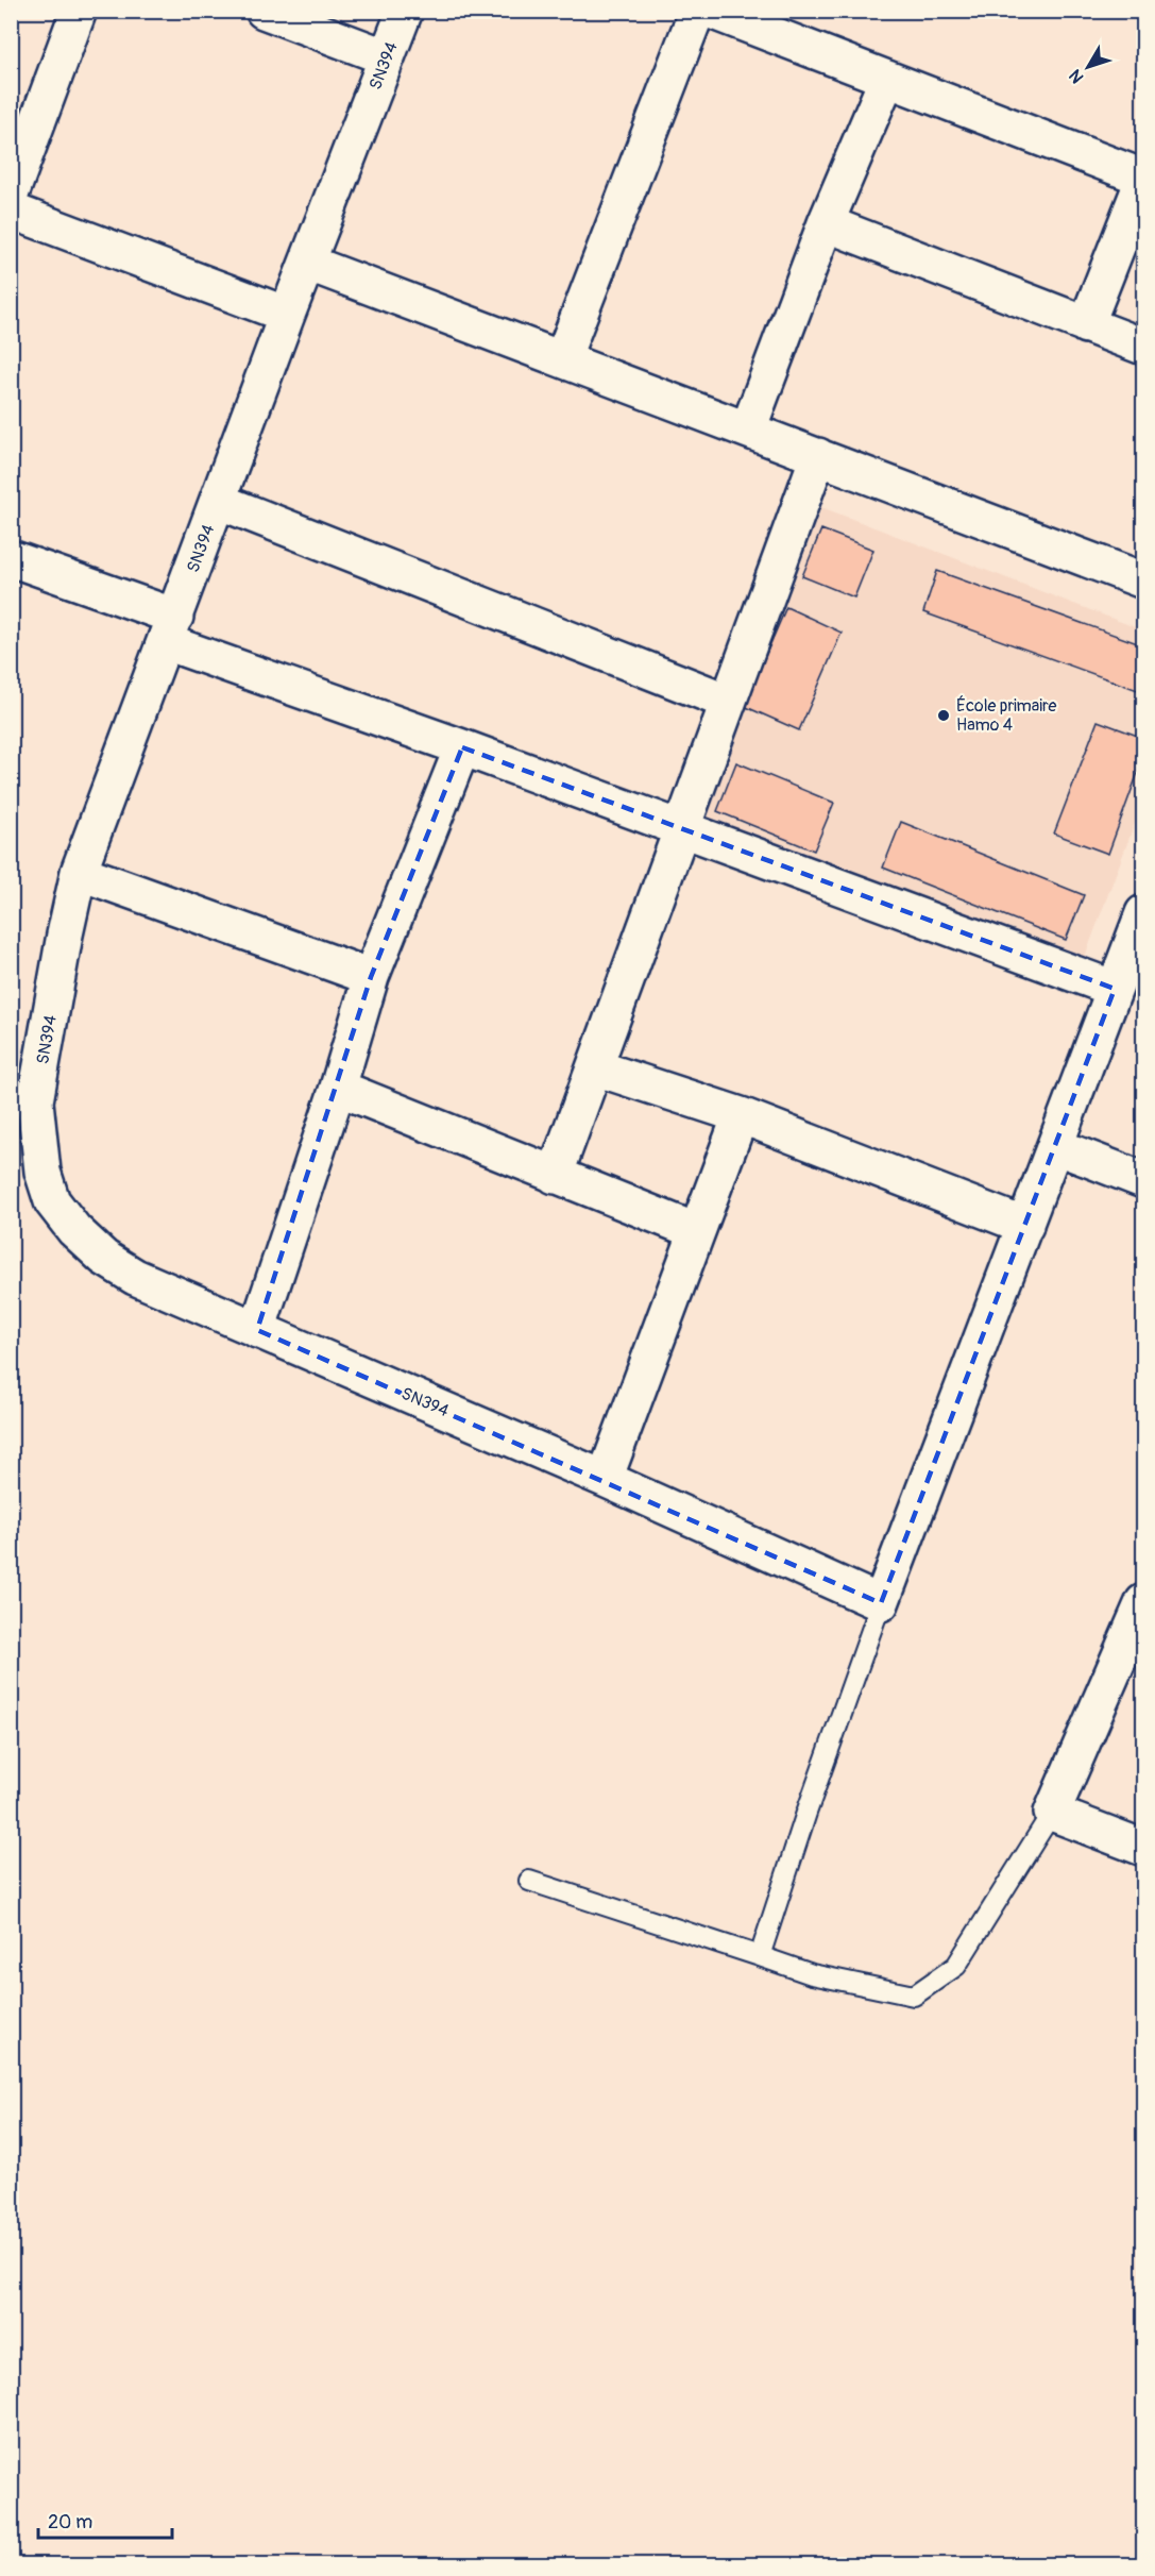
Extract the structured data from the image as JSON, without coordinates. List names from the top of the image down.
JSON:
{
  "streets": {
    "street": ["SN394"]
  },
  "places": ["École primaire Hamo 4"],
  "scale_bar": "20 m",
  "north": "bottom left"
}
